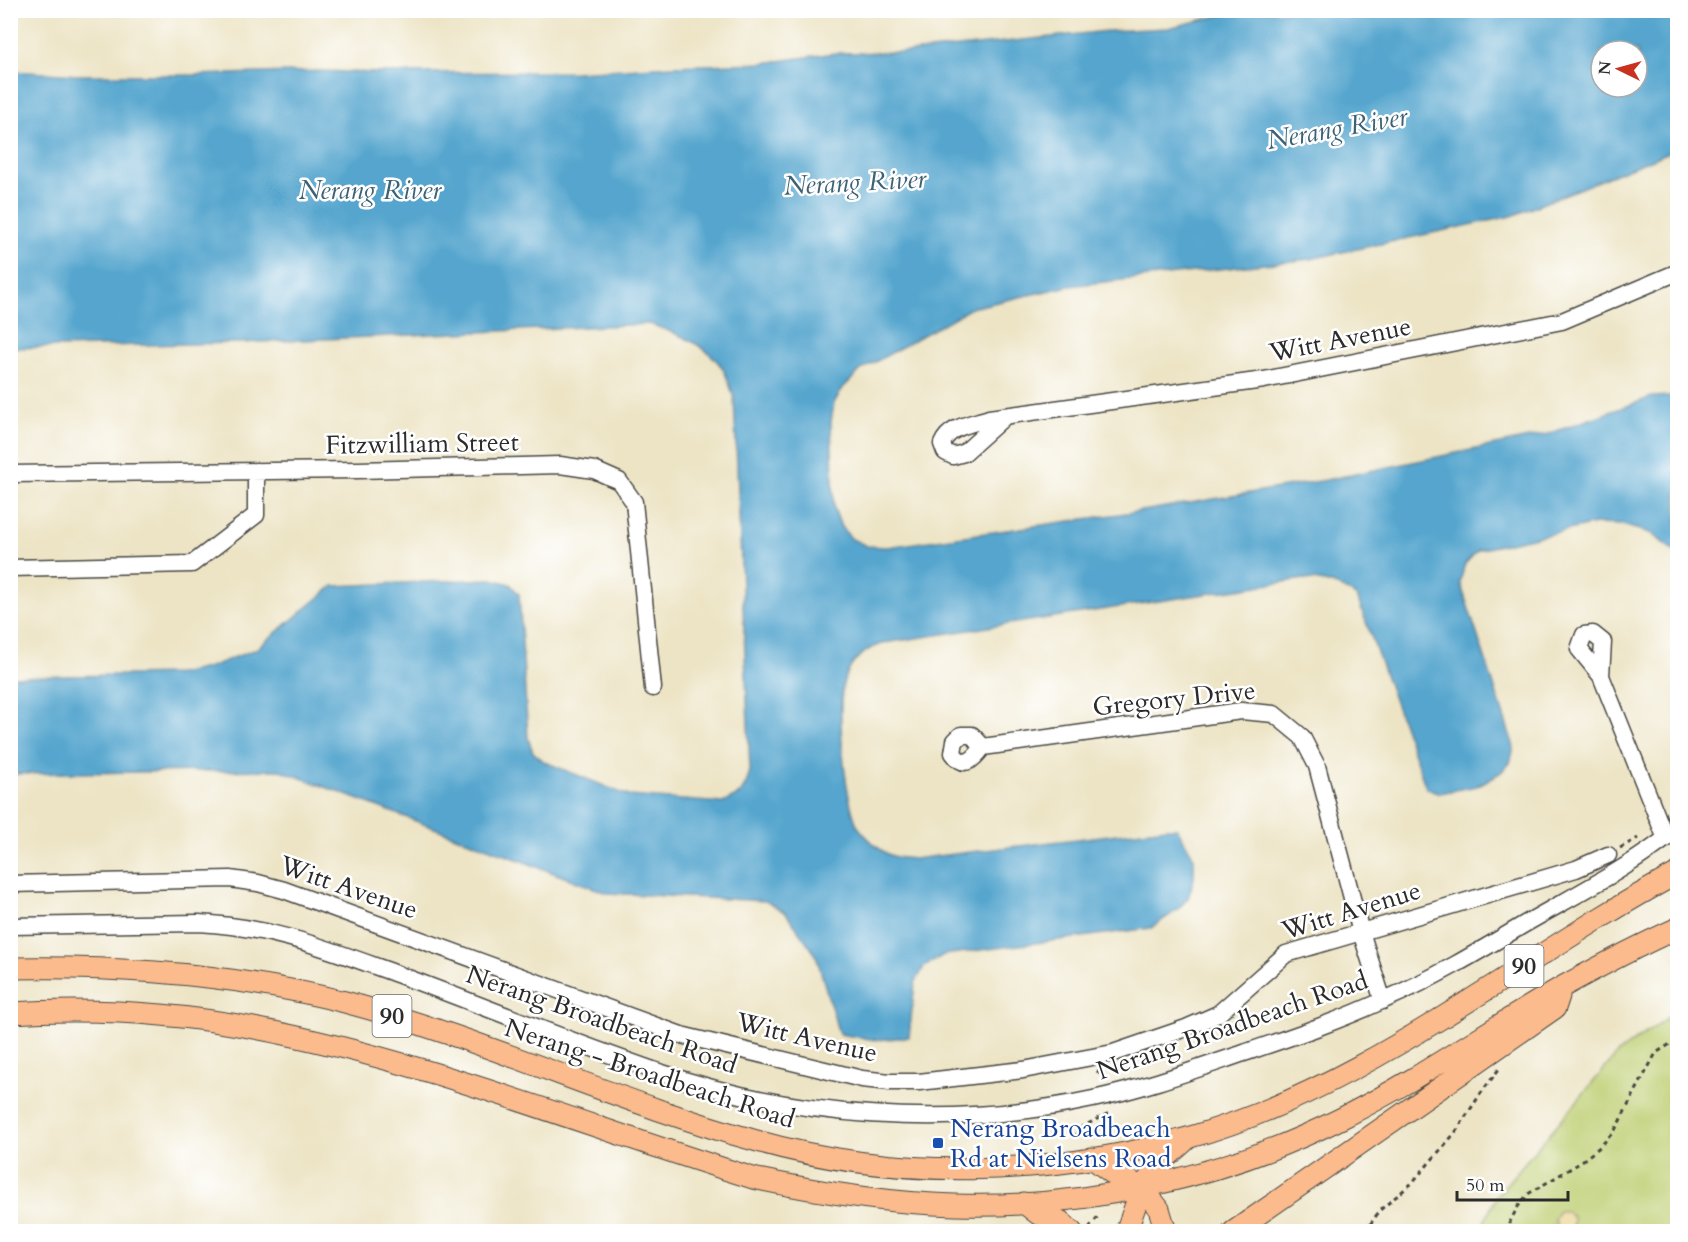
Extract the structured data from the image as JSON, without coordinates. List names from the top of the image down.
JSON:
{
  "streets": {
    "main road": ["90", "Nerang - Broadbeach Road"],
    "street": [
      "Witt Avenue",
      "Fitzwilliam Street",
      "Gregory Drive",
      "Nerang Broadbeach Road"
    ]
  },
  "crossings": [
    ["Witt Avenue", "Gregory Drive"],
    ["Gregory Drive", "Nerang Broadbeach Road"]
  ],
  "water": ["Nerang River"],
  "places": {
    "transit": ["Nerang Broadbeach Rd at Nielsens Road"]
  },
  "scale_bar": "50 m",
  "north": "left"
}
